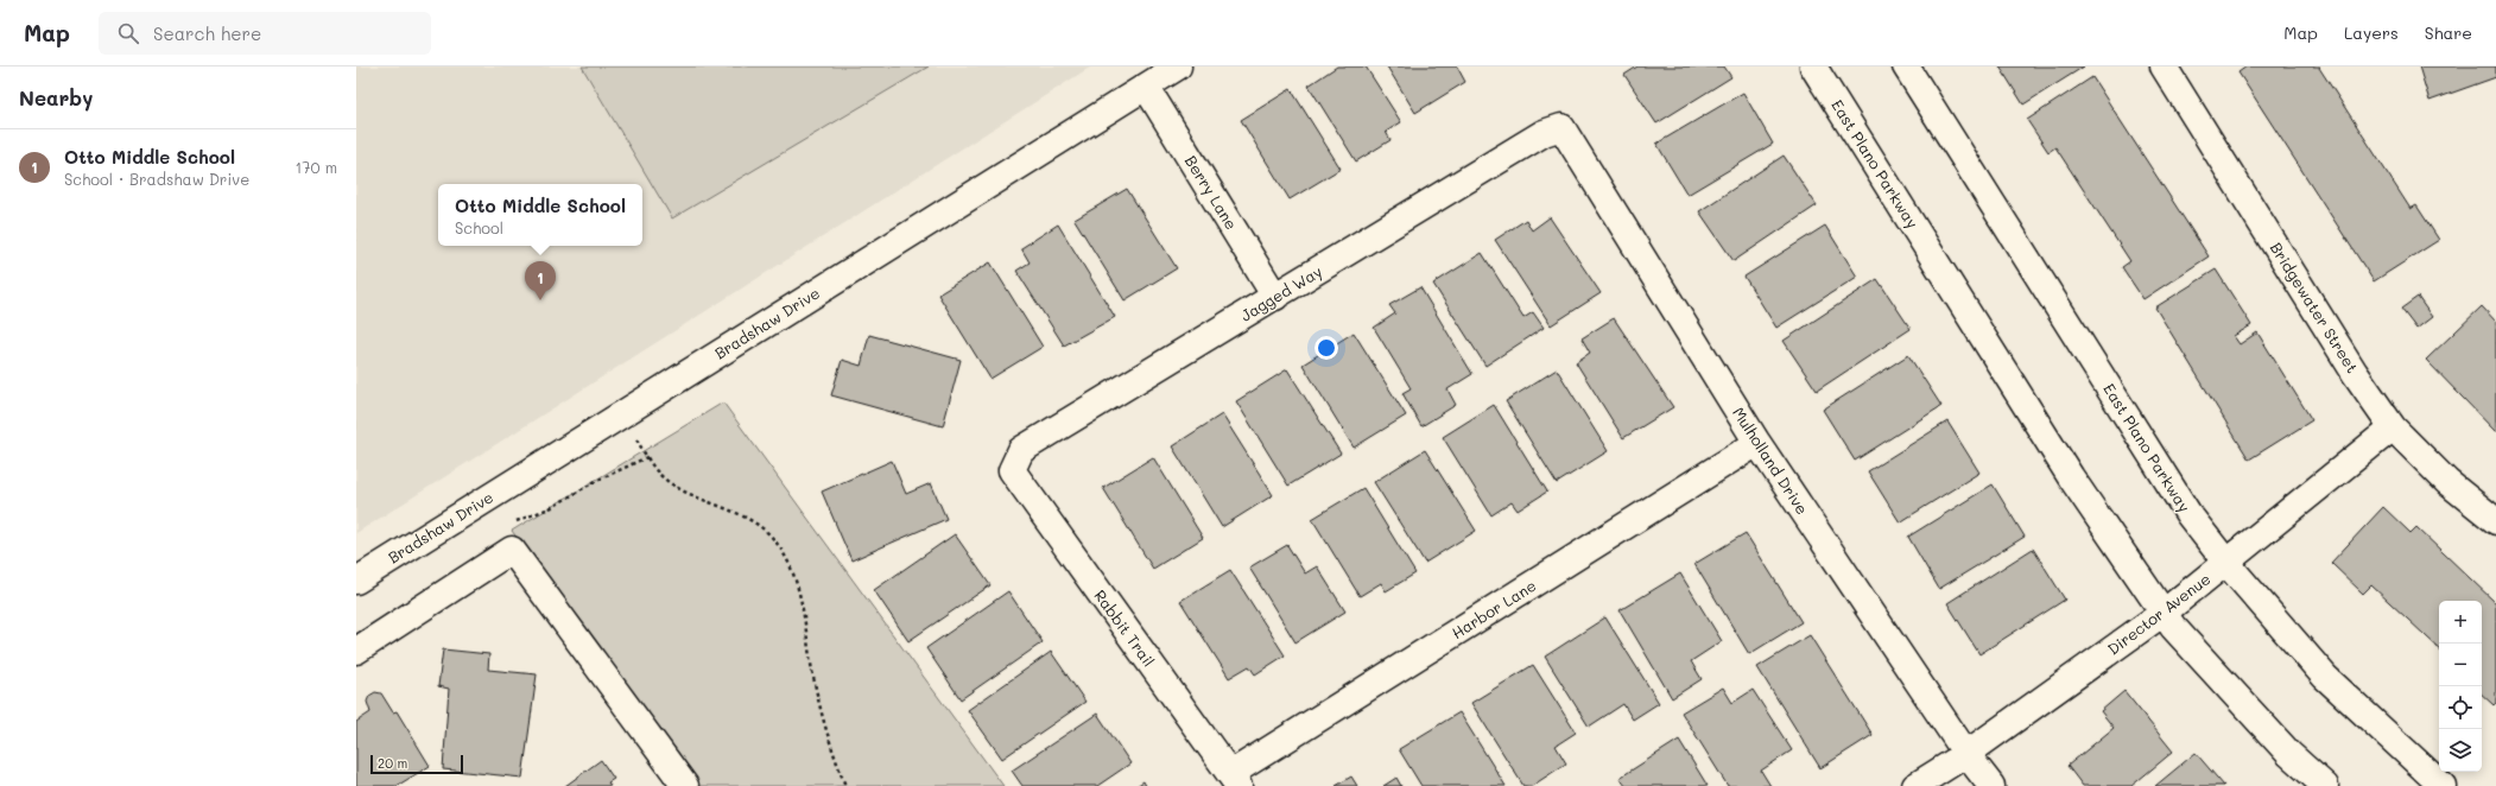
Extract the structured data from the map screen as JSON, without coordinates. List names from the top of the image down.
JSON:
{
  "streets": {
    "street": [
      "East Plano Parkway",
      "Berry Lane",
      "Jagged Way",
      "Bridgewater Street",
      "Bradshaw Drive",
      "Mulholland Drive",
      "Harbor Lane",
      "Director Avenue",
      "Rabbit Trail"
    ]
  },
  "crossings": [
    ["East Plano Parkway", "Director Avenue"],
    ["Berry Lane", "Jagged Way"],
    ["Berry Lane", "Bradshaw Drive"],
    ["Jagged Way", "Mulholland Drive"],
    ["Jagged Way", "Rabbit Trail"],
    ["Bridgewater Street", "Director Avenue"],
    ["Mulholland Drive", "Harbor Lane"],
    ["Mulholland Drive", "Director Avenue"],
    ["Harbor Lane", "Rabbit Trail"]
  ],
  "scale_bar": "20 m",
  "page": {
    "header": "Map",
    "search": "Search here",
    "nav": ["Map", "Layers", "Share"],
    "heading": "Nearby",
    "list": [
      {
        "mark": "1",
        "name": "Otto Middle School",
        "note": "School · Bradshaw Drive",
        "value": "170 m"
      }
    ],
    "popup": ["Otto Middle School", "School"],
    "pins": "1",
    "map_buttons": ["+", "−"],
    "scale": "20 m"
  }
}
